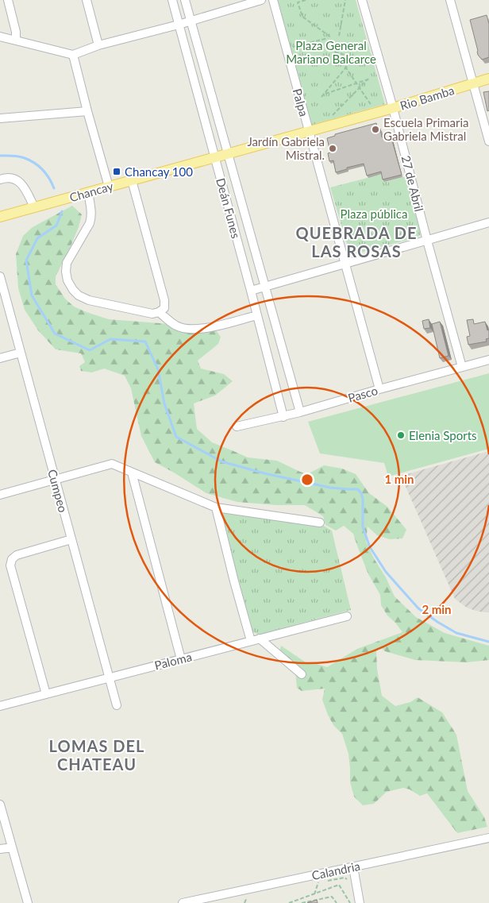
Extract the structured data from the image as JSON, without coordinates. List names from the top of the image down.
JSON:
{
  "streets": {
    "main road": ["Rio Bamba", "Chancay"],
    "street": [
      "Palpa",
      "27 de Abril",
      "Deán Funes",
      "Pasco",
      "Cumpeo",
      "Paloma",
      "Calandria"
    ]
  },
  "crossings": [
    ["Rio Bamba", "Palpa"],
    ["Rio Bamba", "27 de Abril"],
    ["Rio Bamba", "Chancay"],
    ["Rio Bamba", "Deán Funes"],
    ["Palpa", "Pasco"],
    ["27 de Abril", "Pasco"],
    ["Chancay", "Deán Funes"],
    ["Deán Funes", "Pasco"],
    ["Cumpeo", "Paloma"]
  ],
  "districts": ["QUEBRADA DE LAS ROSAS", "LOMAS DEL CHATEAU"],
  "parks": ["Plaza General Mariano Balcarce", "Plaza pública"],
  "places": {
    "other": ["Escuela Primaria Gabriela Mistral", "Jardín Gabriela Mistral.", "Elenia Sports"],
    "transit": ["Chancay 100"]
  },
  "rings": ["1 min", "2 min"]
}
